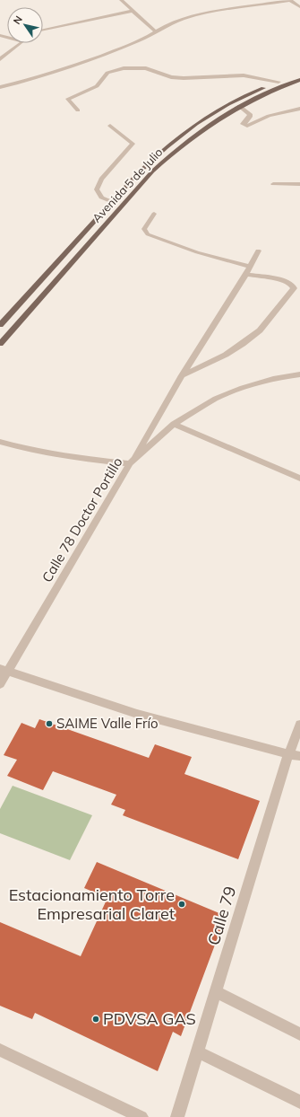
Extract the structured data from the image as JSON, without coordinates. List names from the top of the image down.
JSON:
{
  "streets": {
    "main road": ["Avenida 5 de Julio"],
    "street": ["Calle 78 Doctor Portillo", "Calle 79"]
  },
  "places": ["SAIME Valle Frío", "Estacionamiento Torre Empresarial Claret", "PDVSA GAS"],
  "north": "top left"
}
